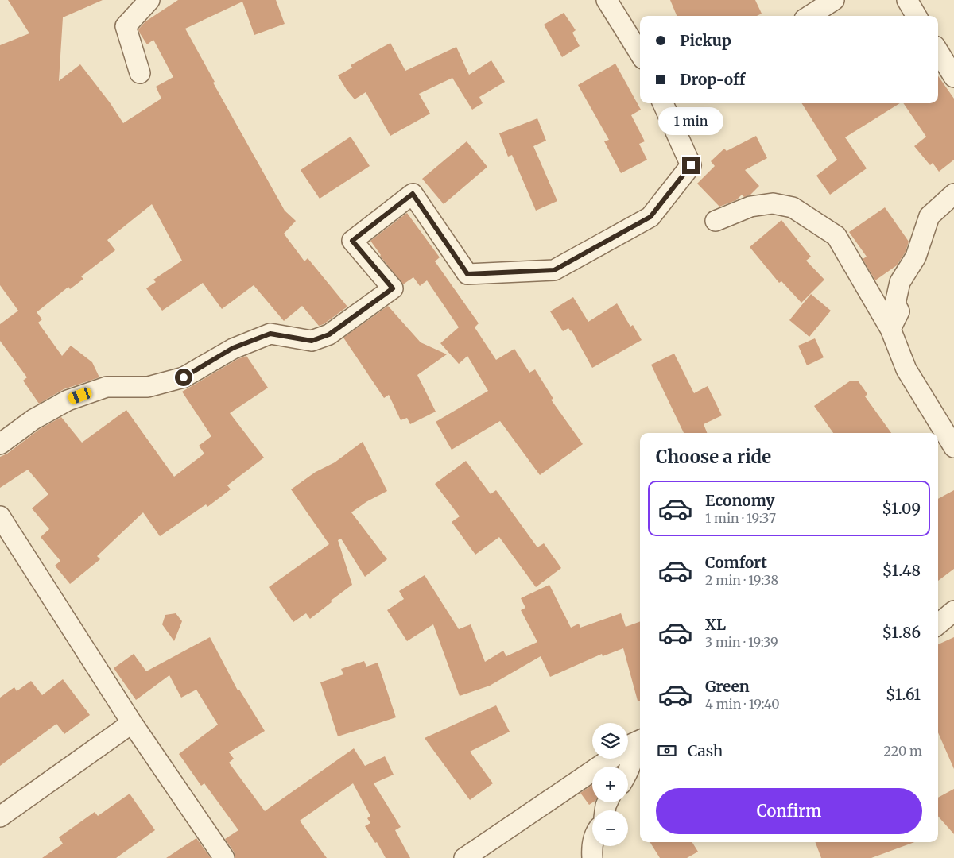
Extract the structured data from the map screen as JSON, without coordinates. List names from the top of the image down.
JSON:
{
  "page": {
    "banner": ["Pickup", "Drop-off"],
    "bubble": "1 min",
    "heading": "Choose a ride",
    "list": [
      {
        "name": "Economy",
        "note": "1 min · 19:37",
        "value": "$1.09"
      },
      {
        "name": "Comfort",
        "note": "2 min · 19:38",
        "value": "$1.48"
      },
      {
        "name": "XL",
        "note": "3 min · 19:39",
        "value": "$1.86"
      },
      {
        "name": "Green",
        "note": "4 min · 19:40",
        "value": "$1.61"
      }
    ],
    "map_buttons": ["+", "−"],
    "pay": ["Cash", "220 m"],
    "buttons": "Confirm"
  }
}
